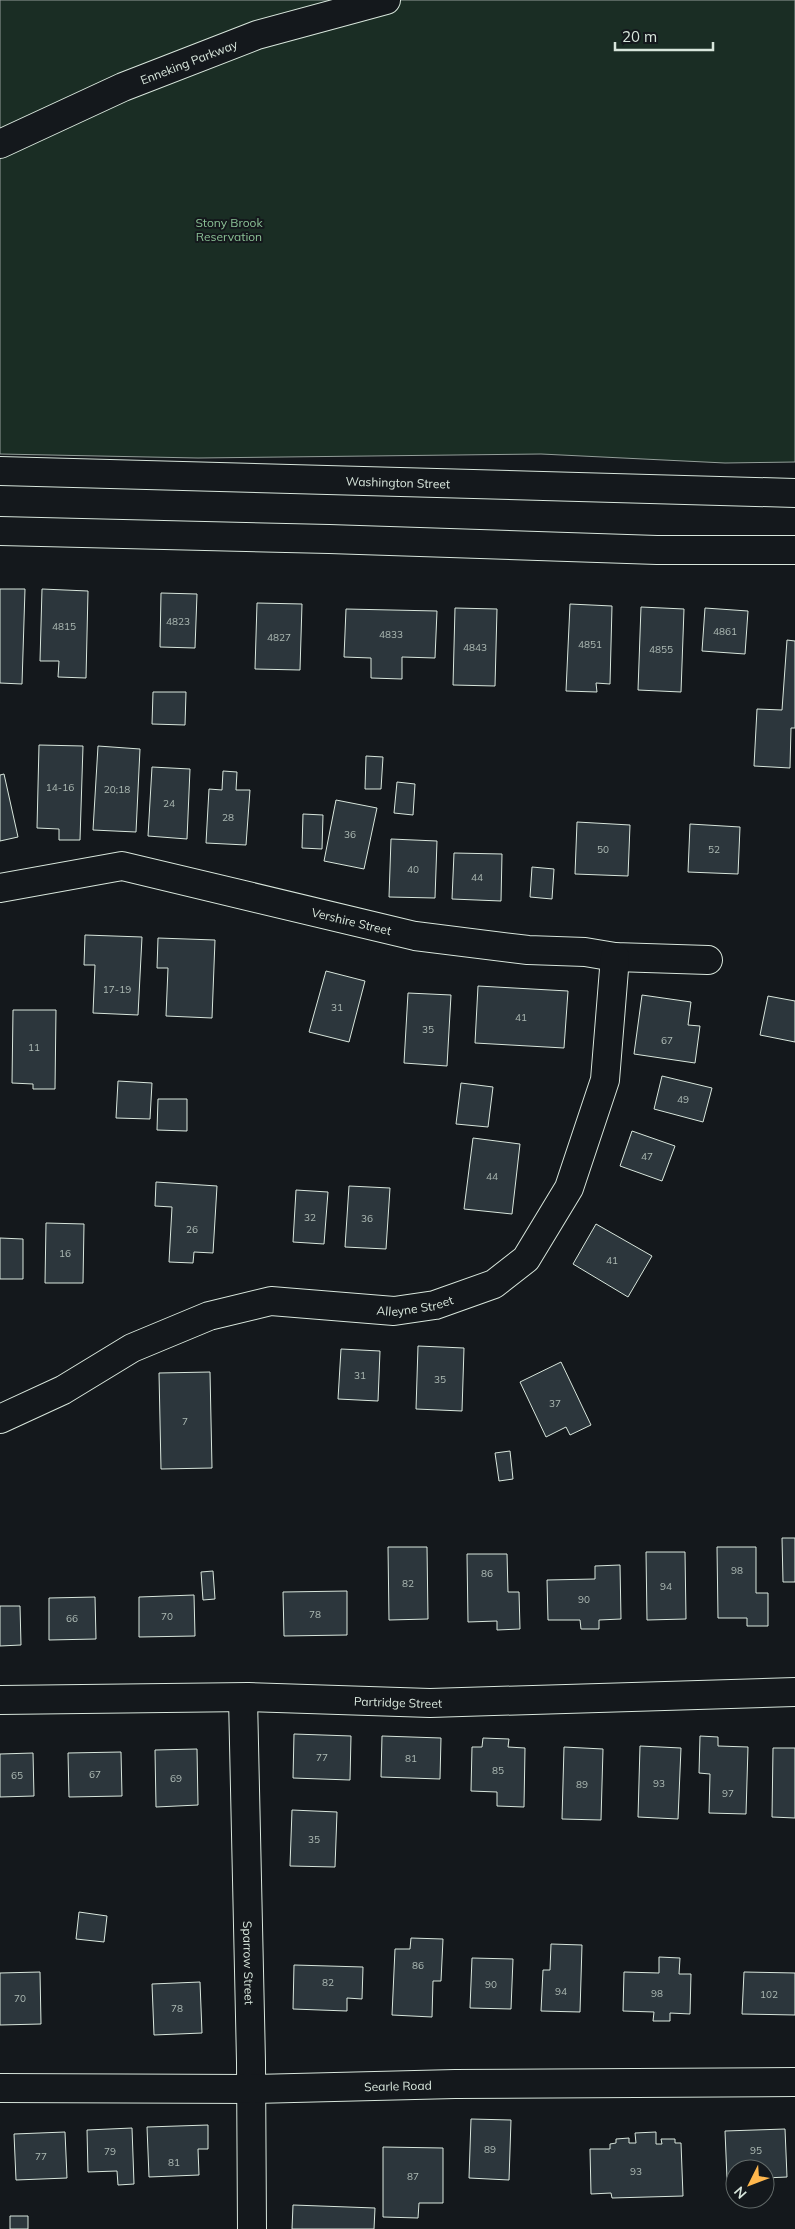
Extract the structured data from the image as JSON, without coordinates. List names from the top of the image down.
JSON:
{
  "streets": {
    "street": [
      "Enneking Parkway",
      "Washington Street",
      "Vershire Street",
      "Alleyne Street",
      "Partridge Street",
      "Sparrow Street",
      "Searle Road"
    ]
  },
  "crossings": [
    ["Vershire Street", "Alleyne Street"],
    ["Partridge Street", "Sparrow Street"],
    ["Sparrow Street", "Searle Road"]
  ],
  "parks": ["Stony Brook Reservation"],
  "house_numbers": [
    "4823",
    "4815",
    "4861",
    "4833",
    "4827",
    "4851",
    "4843",
    "4855",
    "14-16",
    "20;18",
    "24",
    "28",
    "36",
    "50",
    "52",
    "40",
    "44",
    "17-19",
    "31",
    "41",
    "35",
    "67",
    "11",
    "49",
    "47",
    "44",
    "32",
    "36",
    "26",
    "16",
    "41",
    "31",
    "35",
    "37",
    "7",
    "98",
    "86",
    "82",
    "94",
    "90",
    "78",
    "70",
    "66",
    "77",
    "81",
    "85",
    "67",
    "65",
    "69",
    "93",
    "89",
    "97",
    "35",
    "86",
    "82",
    "90",
    "94",
    "98",
    "102",
    "70",
    "78",
    "89",
    "95",
    "79",
    "77",
    "81",
    "93",
    "87"
  ],
  "scale_bar": "20 m",
  "north": "bottom left"
}
